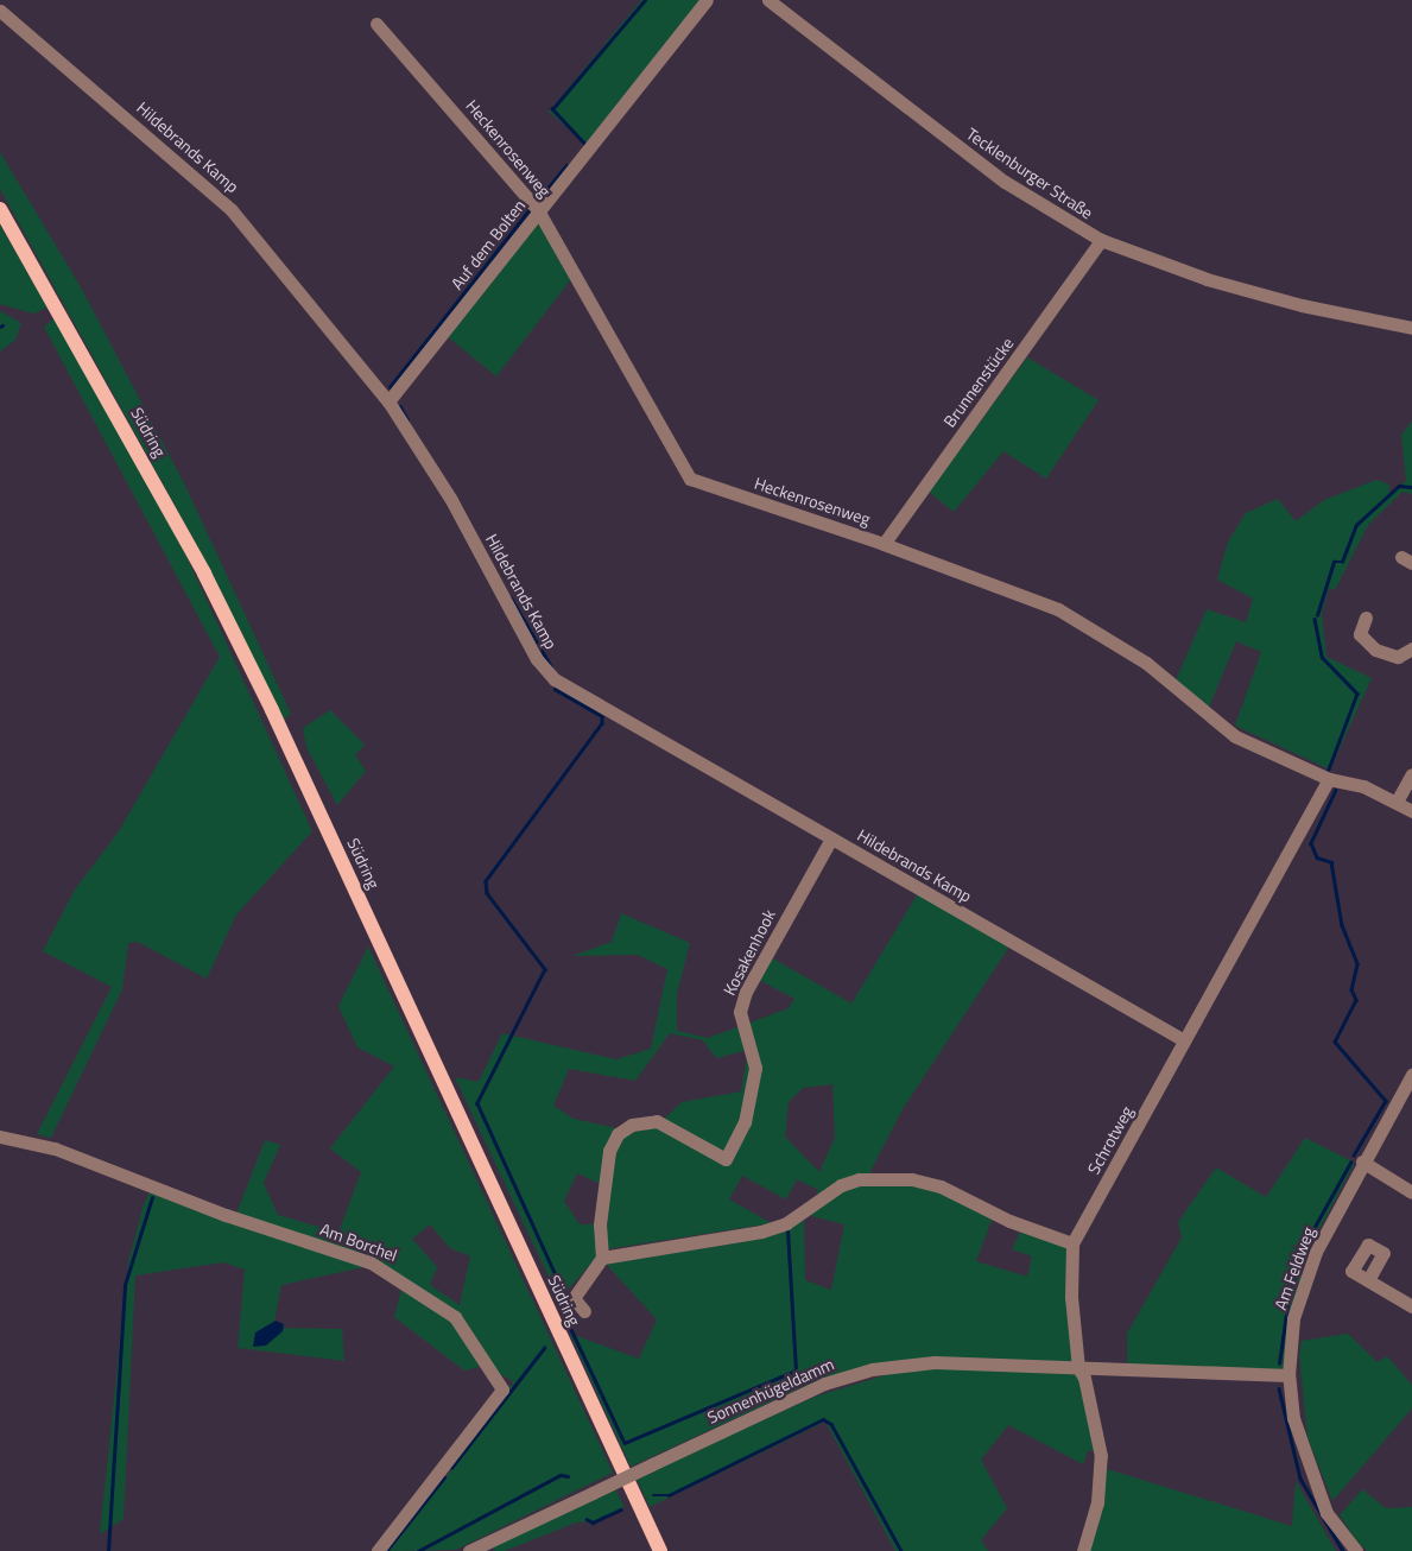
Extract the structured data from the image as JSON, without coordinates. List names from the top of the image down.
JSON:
{
  "streets": {
    "main road": ["Südring"],
    "street": [
      "Hildebrands Kamp",
      "Heckenrosenweg",
      "Tecklenburger Straße",
      "Auf dem Bolten",
      "Brunnenstücke",
      "Kosakenhook",
      "Schrotweg",
      "Am Borchel",
      "Am Feldweg",
      "Sonnenhügeldamm"
    ]
  },
  "crossings": [
    ["Hildebrands Kamp", "Auf dem Bolten"],
    ["Hildebrands Kamp", "Kosakenhook"],
    ["Hildebrands Kamp", "Schrotweg"],
    ["Heckenrosenweg", "Auf dem Bolten"],
    ["Heckenrosenweg", "Brunnenstücke"],
    ["Heckenrosenweg", "Schrotweg"],
    ["Tecklenburger Straße", "Brunnenstücke"],
    ["Schrotweg", "Sonnenhügeldamm"],
    ["Am Feldweg", "Sonnenhügeldamm"]
  ]
}
